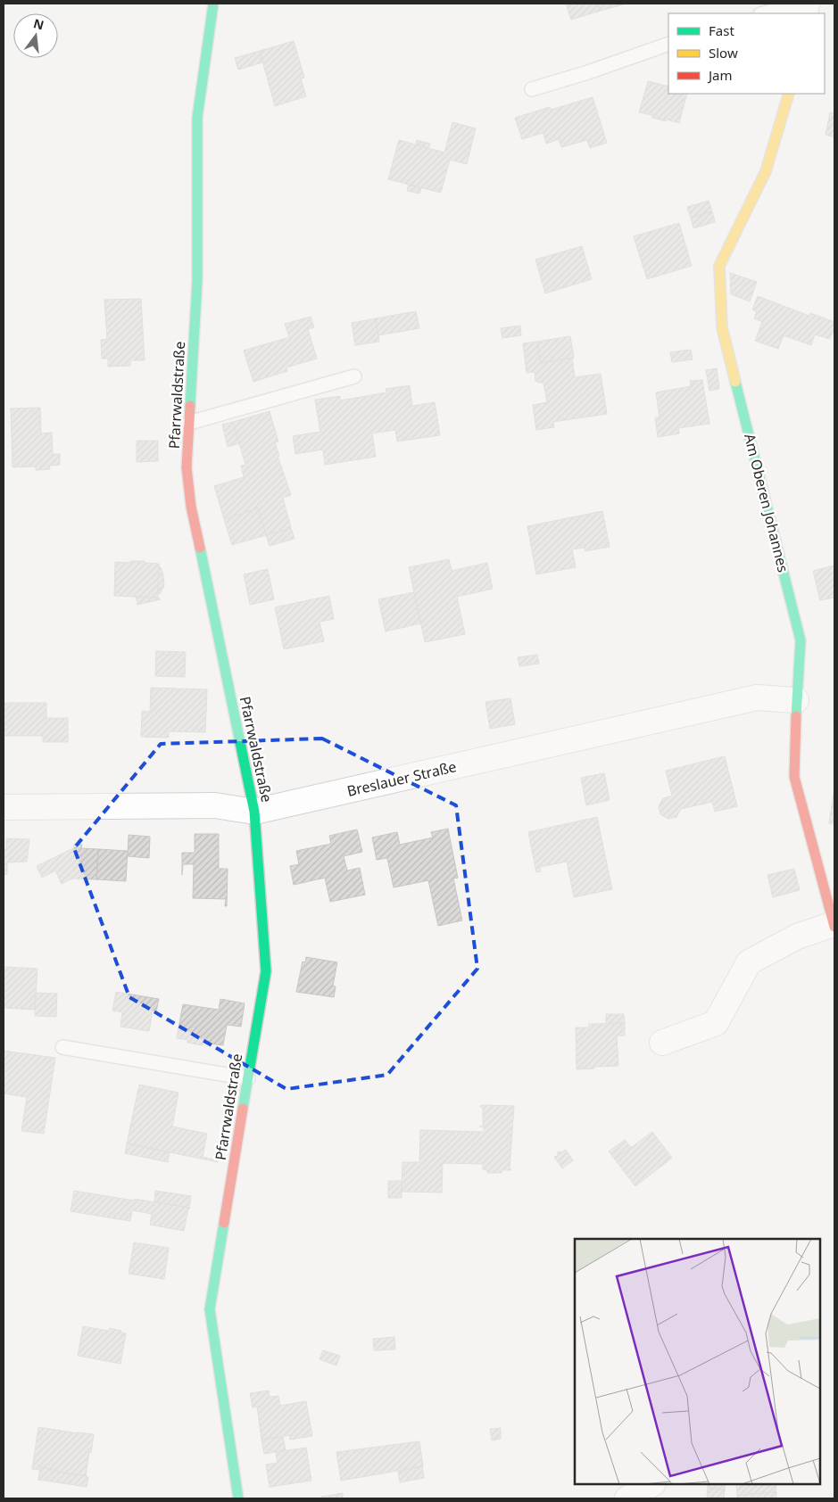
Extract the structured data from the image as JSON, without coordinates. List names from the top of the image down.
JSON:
{
  "streets": {
    "street": ["Pfarrwaldstraße", "Am Oberen Johannes", "Breslauer Straße"]
  },
  "crossings": [
    ["Pfarrwaldstraße", "Breslauer Straße"],
    ["Am Oberen Johannes", "Breslauer Straße"]
  ],
  "legend": ["Fast", "Slow", "Jam"],
  "north": "top"
}
